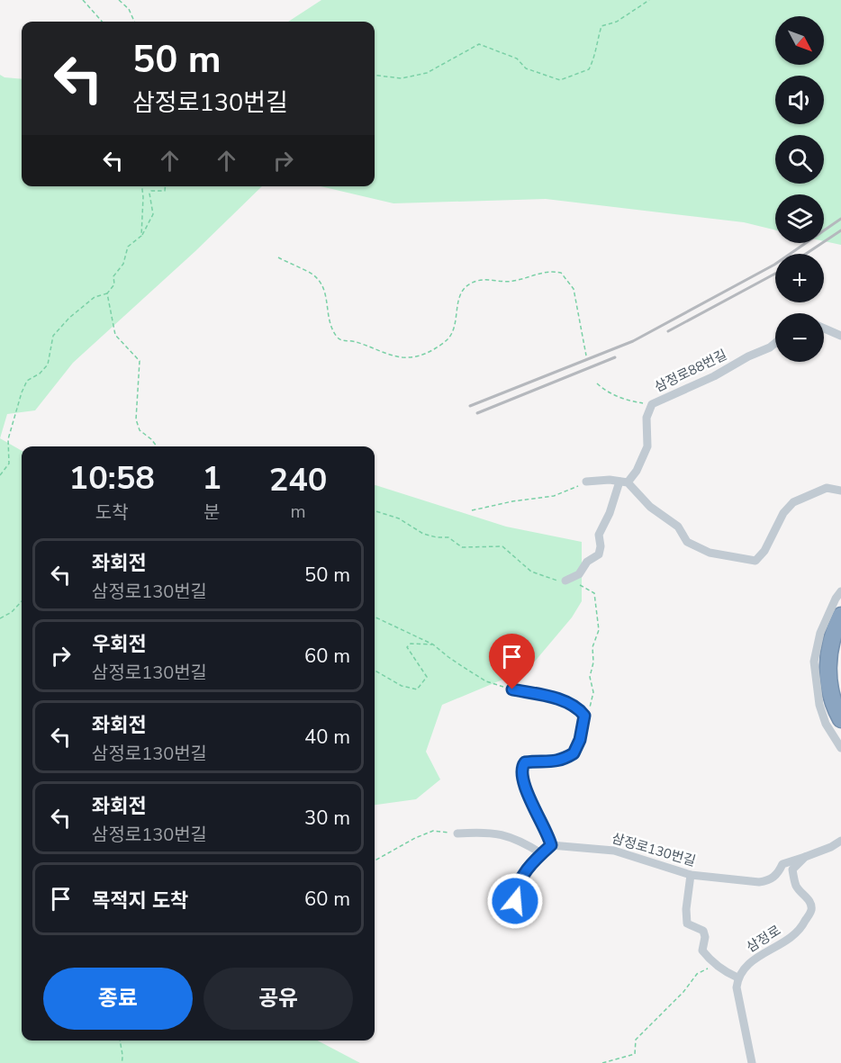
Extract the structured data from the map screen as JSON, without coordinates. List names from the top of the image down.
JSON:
{
  "streets": {
    "street": ["삼정로88번길", "삼정로130번길", "삼정로"]
  },
  "crossings": [
    ["삼정로130번길", "삼정로"]
  ],
  "north": "bottom right",
  "page": {
    "map_buttons": ["+", "−"],
    "turn": ["50 m", "삼정로130번길"],
    "eta": [
      "10:58",
      "도착",
      "1",
      "분",
      "240",
      "m"
    ],
    "list": [
      {
        "name": "좌회전",
        "note": "삼정로130번길",
        "value": "50 m"
      },
      {
        "name": "우회전",
        "note": "삼정로130번길",
        "value": "60 m"
      },
      {
        "name": "좌회전",
        "note": "삼정로130번길",
        "value": "40 m"
      },
      {
        "name": "좌회전",
        "note": "삼정로130번길",
        "value": "30 m"
      },
      {
        "name": "목적지 도착",
        "value": "60 m"
      }
    ],
    "buttons": ["종료", "공유"]
  }
}
